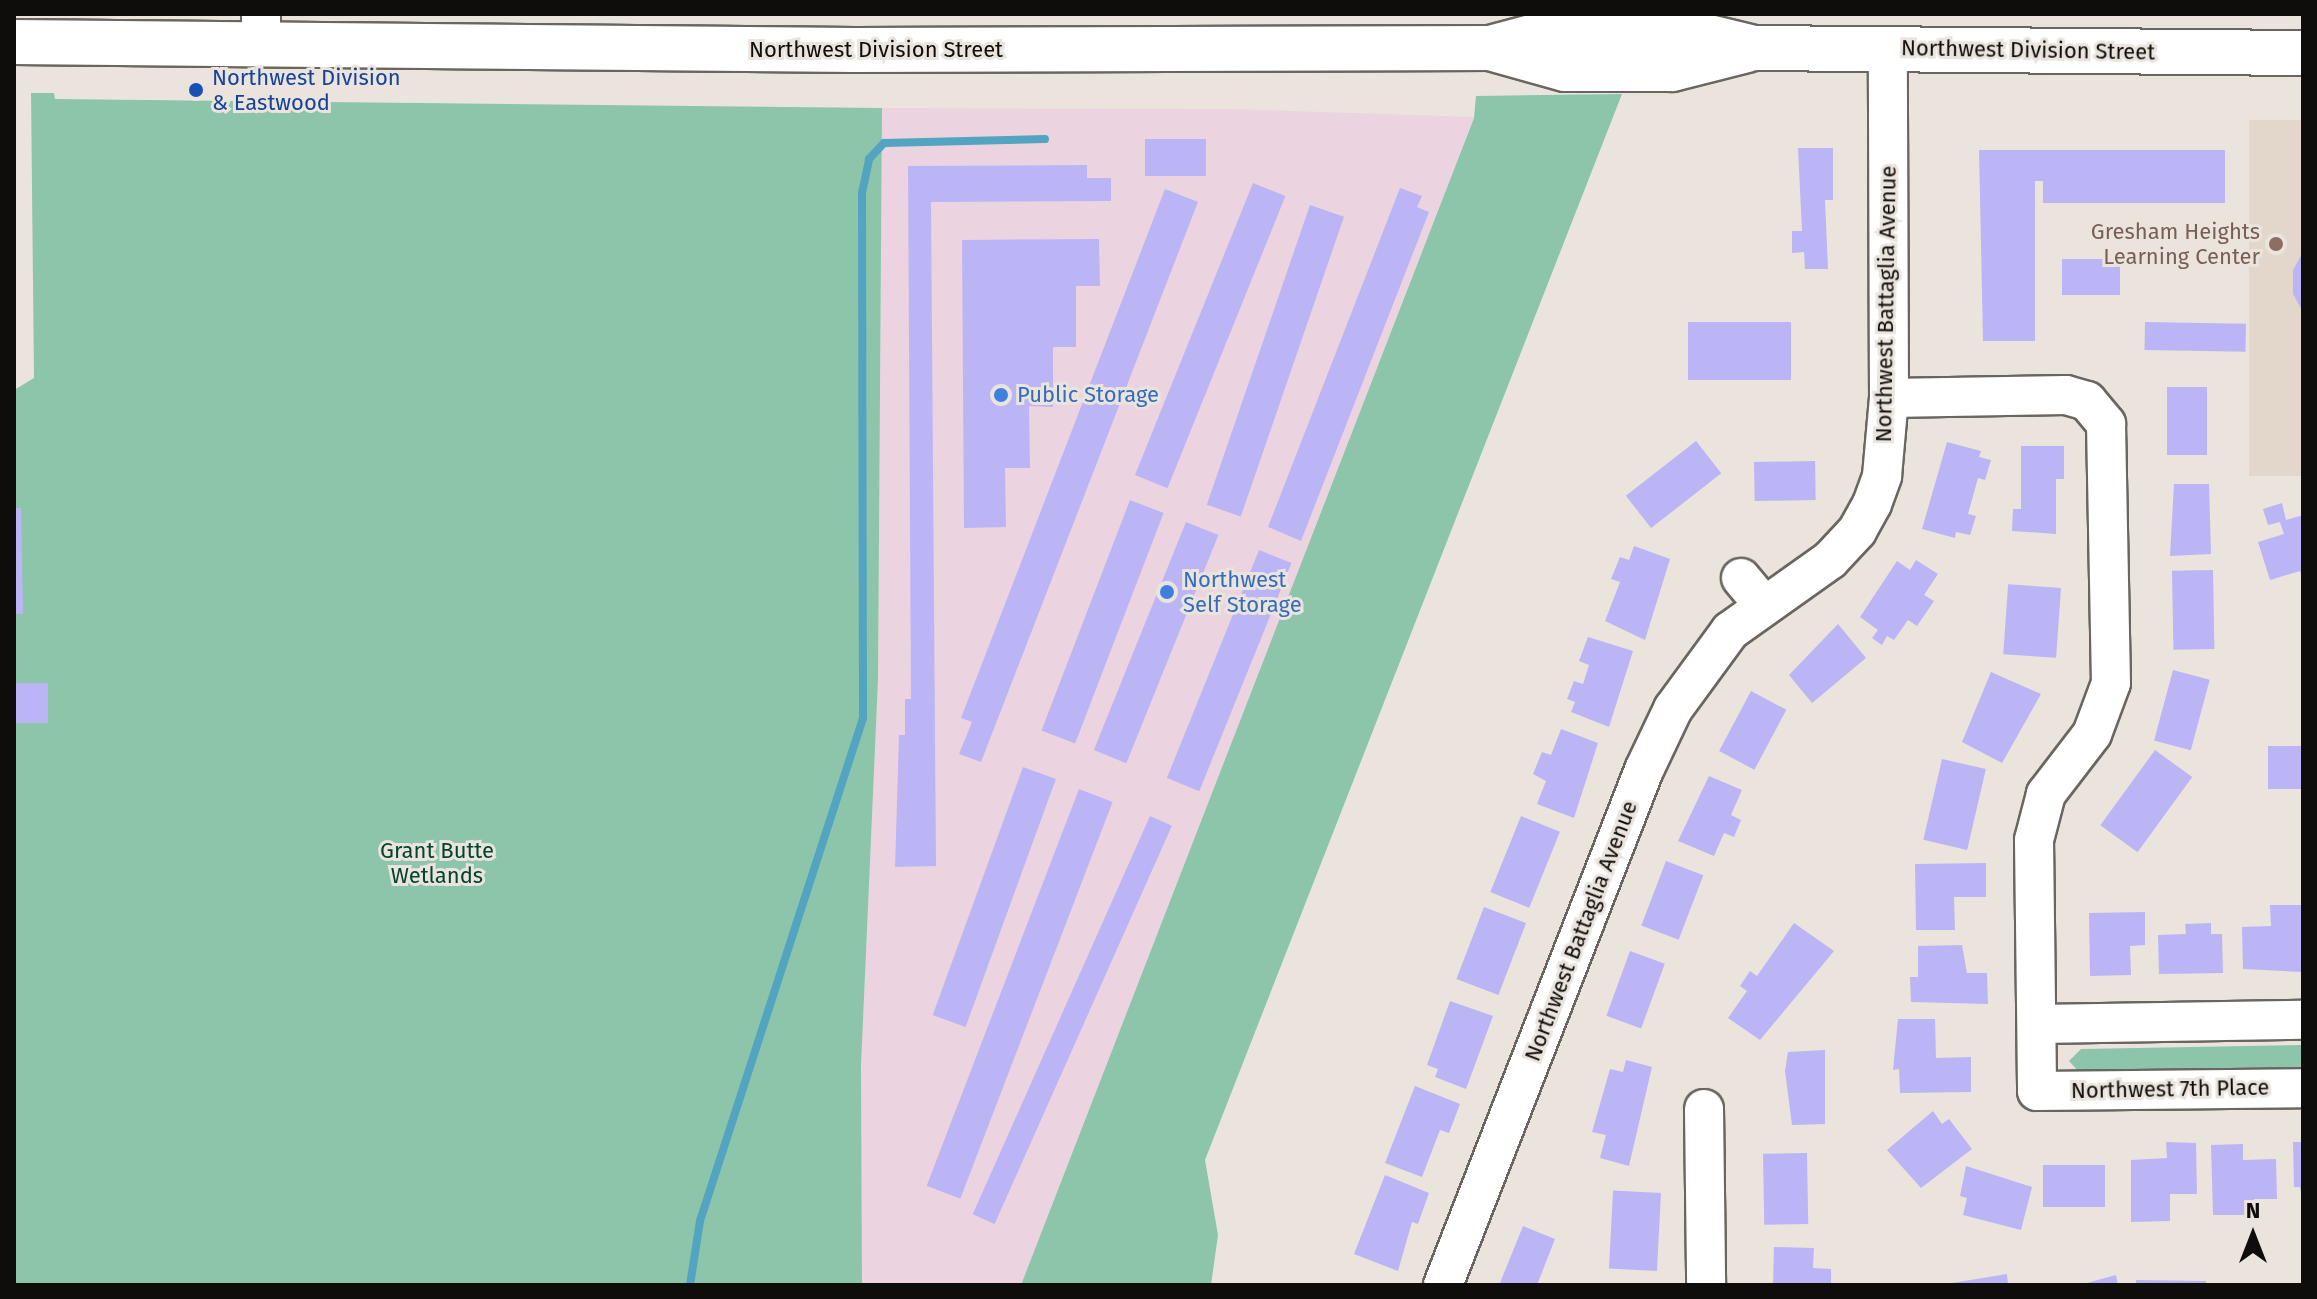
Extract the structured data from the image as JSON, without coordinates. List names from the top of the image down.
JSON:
{
  "streets": {
    "main road": ["Northwest Division Street"],
    "street": ["Northwest Battaglia Avenue", "Northwest 7th Place"]
  },
  "crossings": [
    ["Northwest Division Street", "Northwest Battaglia Avenue"]
  ],
  "parks": ["Grant Butte Wetlands"],
  "places": [
    "Northwest Division & Eastwood",
    "Gresham Heights Learning Center",
    "Public Storage",
    "Northwest Self Storage"
  ],
  "north": "top"
}
